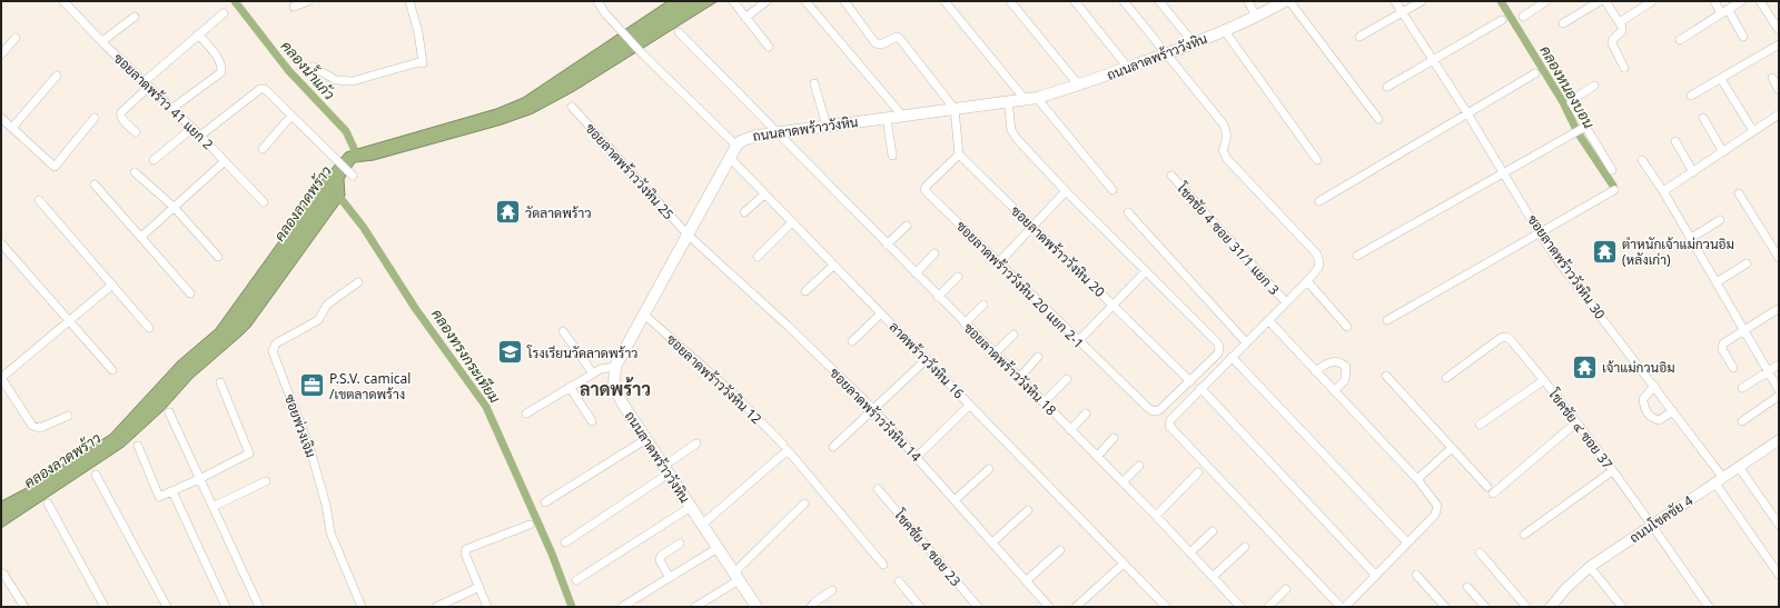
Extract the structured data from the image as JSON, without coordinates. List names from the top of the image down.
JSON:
{
  "streets": {
    "main road": ["ถนนลาดพร้าววังหิน"],
    "street": [
      "ซอยลาดพร้าว 41 แยก 2",
      "ซอยลาดพร้าววังหิน 25",
      "โชคชัย 4 ซอย 31/1 แยก 3",
      "ซอยลาดพร้าววังหิน 20",
      "ซอยลาดพร้าววังหิน 30",
      "ซอยลาดพร้าววังหิน 20 แยก 2-1",
      "ลาดพร้าววังหิน 16",
      "ซอยลาดพร้าววังหิน 18",
      "ซอยลาดพร้าววังหิน 12",
      "ซอยลาดพร้าววังหิน 14",
      "ซอยพ่วงเจิม",
      "โชคชัย ๔ ซอย 37",
      "ถนนโชคชัย 4",
      "โชคชัย 4 ซอย 23"
    ]
  },
  "crossings": [
    ["ถนนลาดพร้าววังหิน", "ซอยลาดพร้าววังหิน 25"],
    ["ถนนลาดพร้าววังหิน", "ลาดพร้าววังหิน 16"],
    ["ถนนลาดพร้าววังหิน", "ซอยลาดพร้าววังหิน 18"],
    ["ถนนลาดพร้าววังหิน", "ซอยลาดพร้าววังหิน 12"],
    ["ถนนลาดพร้าววังหิน", "ซอยลาดพร้าววังหิน 14"],
    ["ซอยลาดพร้าววังหิน 25", "ซอยลาดพร้าววังหิน 14"],
    ["ซอยลาดพร้าววังหิน 20", "ซอยลาดพร้าววังหิน 20 แยก 2-1"],
    ["ซอยลาดพร้าววังหิน 30", "ถนนโชคชัย 4"],
    ["โชคชัย ๔ ซอย 37", "ถนนโชคชัย 4"]
  ],
  "districts": ["ลาดพร้าว"],
  "water": [
    "คลองน้ำแก้ว",
    "คลองหนองบอน",
    "คลองลาดพร้าว",
    "คลองทรงกระเทียม"
  ],
  "places": {
    "temple": ["วัดลาดพร้าว", "ตำหนักเจ้าแม่กวนอิม (หลังเก่า)", "เจ้าแม่กวนอิม"],
    "school or university": ["โรงเรียนวัดลาดพร้าว"],
    "office": ["P.S.V. camical /เขตลาดพร้าง"]
  }
}
